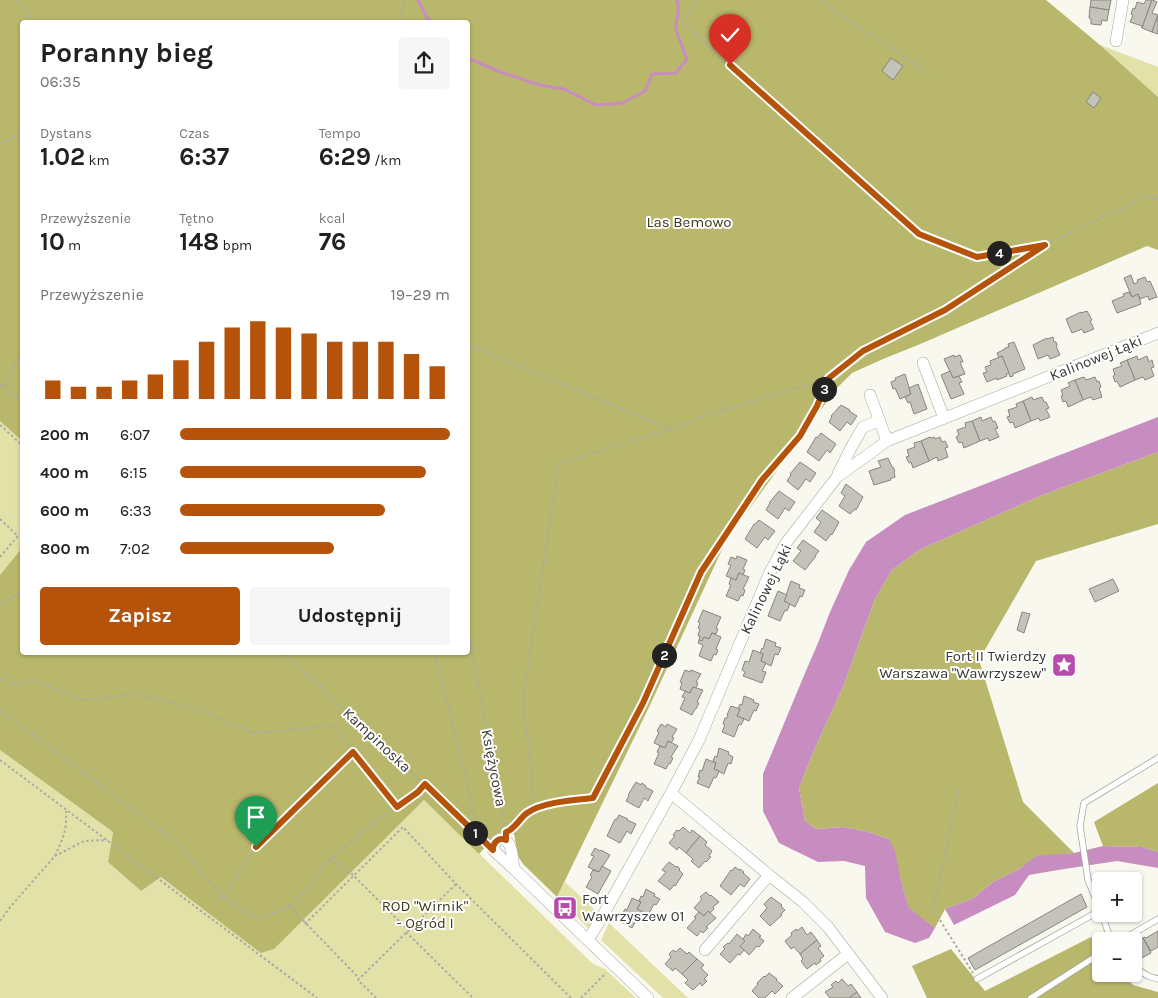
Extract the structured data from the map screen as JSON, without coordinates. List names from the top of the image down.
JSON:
{
  "streets": {
    "street": ["Kalinowej Łąki"],
    "path": ["Kampinoska", "Księżycowa"]
  },
  "parks": ["Las Bemowo", "ROD \"Wirnik\" - Ogród I"],
  "places": {
    "place": ["Fort II Twierdzy Warszawa \"Wawrzyszew\""],
    "bus stop": ["Fort Wawrzyszew 01"]
  },
  "page": {
    "heading": ["Poranny bieg", "06:35"],
    "stats": [
      ["Dystans", "1.02 km"],
      ["Czas", "6:37"],
      ["Tempo", "6:29 /km"],
      ["Przewyższenie", "10 m"],
      ["Tętno", "148 bpm"],
      ["kcal", "76"]
    ],
    "pins": [
      "4",
      "3",
      "2",
      "1"
    ],
    "chart": ["Przewyższenie", "19–29 m"],
    "list": [
      {
        "name": "200 m",
        "note": "6:07"
      },
      {
        "name": "400 m",
        "note": "6:15"
      },
      {
        "name": "600 m",
        "note": "6:33"
      },
      {
        "name": "800 m",
        "note": "7:02"
      }
    ],
    "buttons": ["Zapisz", "Udostępnij"],
    "map_buttons": ["+", "−"]
  }
}
